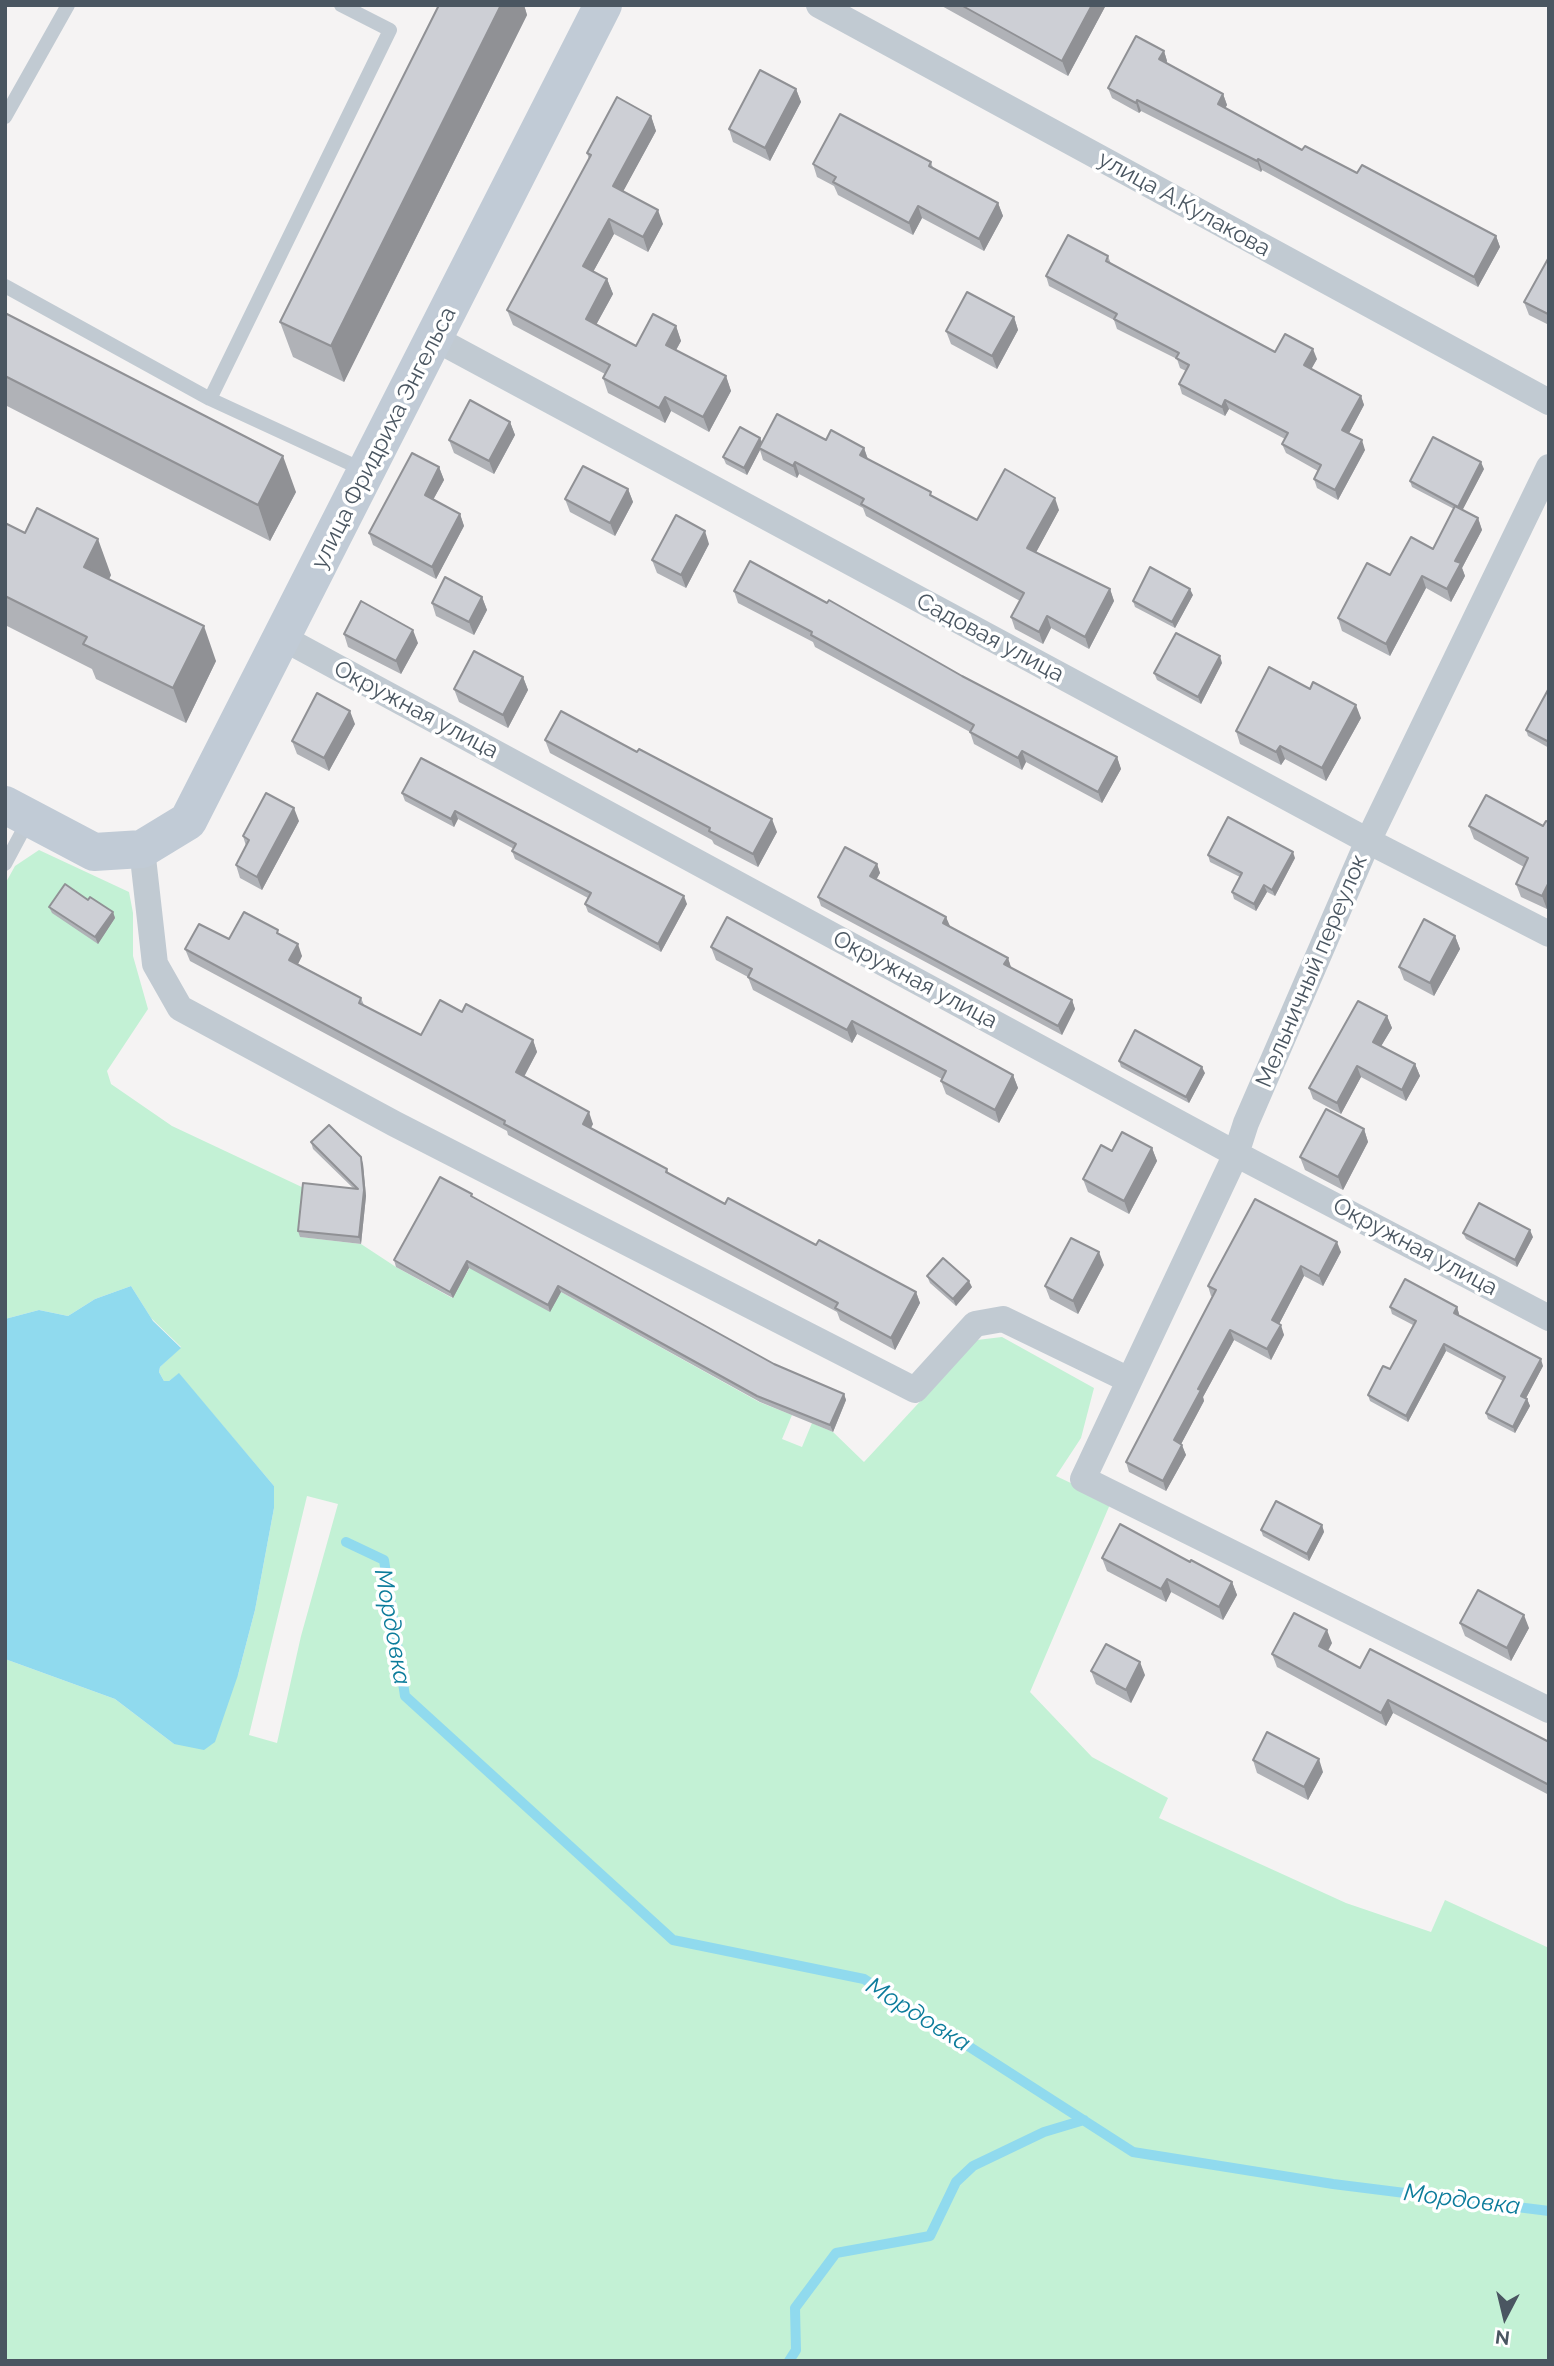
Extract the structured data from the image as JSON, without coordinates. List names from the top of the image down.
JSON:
{
  "streets": {
    "main road": ["улица Фридриха Энгельса"],
    "street": [
      "улица А.Кулакова",
      "Садовая улица",
      "Окружная улица",
      "Мельничный переулок"
    ]
  },
  "crossings": [
    ["улица Фридриха Энгельса", "Садовая улица"],
    ["улица Фридриха Энгельса", "Окружная улица"],
    ["Садовая улица", "Мельничный переулок"],
    ["Окружная улица", "Мельничный переулок"]
  ],
  "water": ["Мордовка"],
  "north": "bottom"
}
